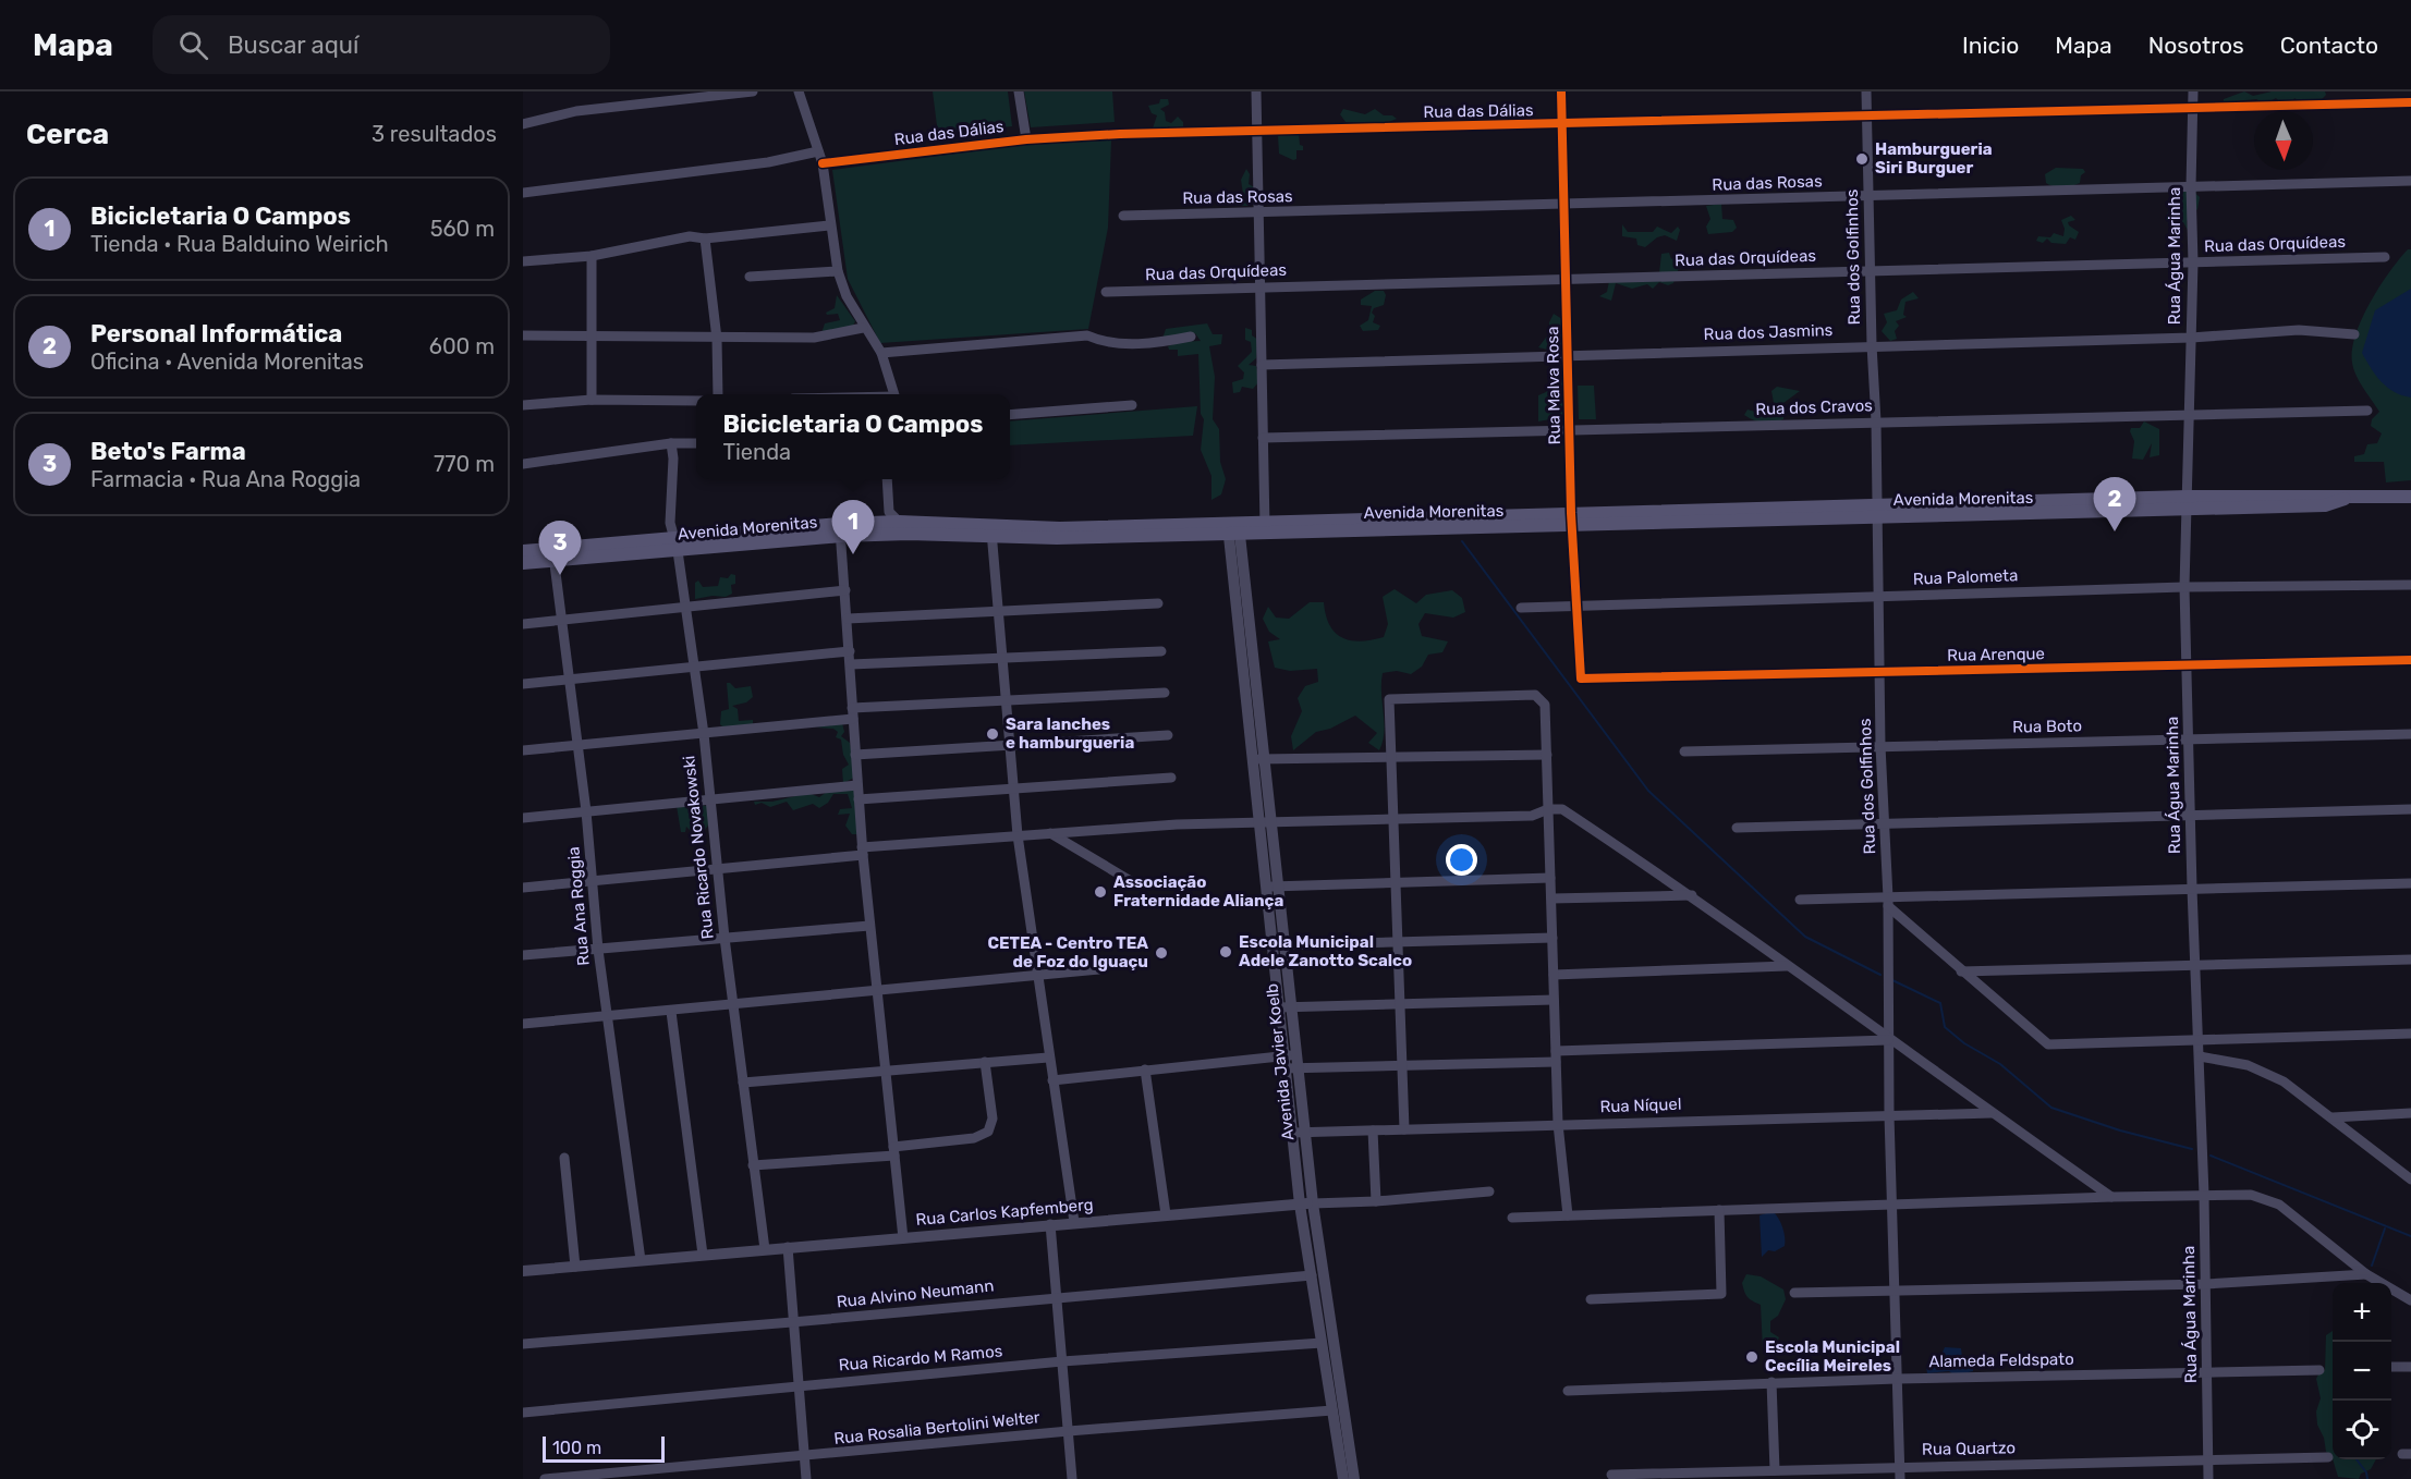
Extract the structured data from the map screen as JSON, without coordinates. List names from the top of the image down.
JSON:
{
  "streets": {
    "main road": ["Avenida Morenitas"],
    "street": [
      "Rua das Dálias",
      "Rua das Rosas",
      "Rua das Orquídeas",
      "Rua Água Marinha",
      "Rua dos Golfinhos",
      "Rua dos Jasmins",
      "Rua Malva Rosa",
      "Rua dos Cravos",
      "Rua Palometa",
      "Rua Arenque",
      "Rua Boto",
      "Rua Ricardo Novakowski",
      "Rua Ana Roggia",
      "Avenida Javier Koelb",
      "Rua Níquel",
      "Rua Carlos Kapfemberg",
      "Rua Alvino Neumann",
      "Rua Ricardo M Ramos",
      "Alameda Feldspato",
      "Rua Rosalia Bertolini Welter",
      "Rua Quartzo"
    ]
  },
  "crossings": [
    ["Rua das Dálias", "Rua Água Marinha"],
    ["Rua das Dálias", "Rua dos Golfinhos"],
    ["Rua das Dálias", "Rua Malva Rosa"],
    ["Rua das Rosas", "Rua Água Marinha"],
    ["Rua das Rosas", "Rua dos Golfinhos"],
    ["Rua das Rosas", "Rua Malva Rosa"],
    ["Rua das Orquídeas", "Rua Água Marinha"],
    ["Rua das Orquídeas", "Rua dos Golfinhos"],
    ["Rua das Orquídeas", "Rua Malva Rosa"],
    ["Rua Água Marinha", "Rua dos Jasmins"],
    ["Rua Água Marinha", "Rua dos Cravos"],
    ["Rua Água Marinha", "Avenida Morenitas"],
    ["Rua Água Marinha", "Rua Palometa"],
    ["Rua Água Marinha", "Rua Arenque"],
    ["Rua Água Marinha", "Rua Boto"],
    ["Rua Água Marinha", "Alameda Feldspato"],
    ["Rua Água Marinha", "Rua Quartzo"],
    ["Rua dos Golfinhos", "Rua dos Jasmins"],
    ["Rua dos Golfinhos", "Rua dos Cravos"],
    ["Rua dos Golfinhos", "Avenida Morenitas"],
    ["Rua dos Golfinhos", "Rua Palometa"],
    ["Rua dos Golfinhos", "Rua Arenque"],
    ["Rua dos Golfinhos", "Rua Boto"],
    ["Rua dos Golfinhos", "Rua Níquel"],
    ["Rua dos Golfinhos", "Alameda Feldspato"],
    ["Rua dos Golfinhos", "Rua Quartzo"],
    ["Rua dos Jasmins", "Rua Malva Rosa"],
    ["Rua Malva Rosa", "Rua dos Cravos"],
    ["Rua Malva Rosa", "Avenida Morenitas"],
    ["Rua Malva Rosa", "Rua Palometa"],
    ["Rua Malva Rosa", "Rua Arenque"],
    ["Avenida Morenitas", "Rua Ricardo Novakowski"],
    ["Avenida Morenitas", "Rua Ana Roggia"],
    ["Avenida Morenitas", "Avenida Javier Koelb"],
    ["Rua Ricardo Novakowski", "Rua Carlos Kapfemberg"],
    ["Rua Ana Roggia", "Rua Carlos Kapfemberg"],
    ["Avenida Javier Koelb", "Rua Níquel"],
    ["Avenida Javier Koelb", "Rua Carlos Kapfemberg"],
    ["Avenida Javier Koelb", "Rua Alvino Neumann"],
    ["Avenida Javier Koelb", "Rua Ricardo M Ramos"],
    ["Avenida Javier Koelb", "Rua Rosalia Bertolini Welter"]
  ],
  "places": [
    "Hamburgueria Siri Burguer",
    "Sara lanches e hamburgueria",
    "Associação Fraternidade Aliança",
    "Escola Municipal Adele Zanotto Scalco",
    "CETEA - Centro TEA de Foz do Iguaçu",
    "Escola Municipal Cecília Meireles"
  ],
  "scale_bar": "100 m",
  "north": "bottom",
  "page": {
    "header": "Mapa",
    "search": "Buscar aquí",
    "nav": [
      "Inicio",
      "Mapa",
      "Nosotros",
      "Contacto"
    ],
    "heading": ["Cerca", "3 resultados"],
    "list": [
      {
        "mark": "1",
        "name": "Bicicletaria O Campos",
        "note": "Tienda · Rua Balduino Weirich",
        "value": "560 m"
      },
      {
        "mark": "2",
        "name": "Personal Informática",
        "note": "Oficina · Avenida Morenitas",
        "value": "600 m"
      },
      {
        "mark": "3",
        "name": "Beto's Farma",
        "note": "Farmacia · Rua Ana Roggia",
        "value": "770 m"
      }
    ],
    "popup": ["Bicicletaria O Campos", "Tienda"],
    "pins": ["2", "1", "3"],
    "map_buttons": ["+", "−"],
    "scale": "100 m"
  }
}
